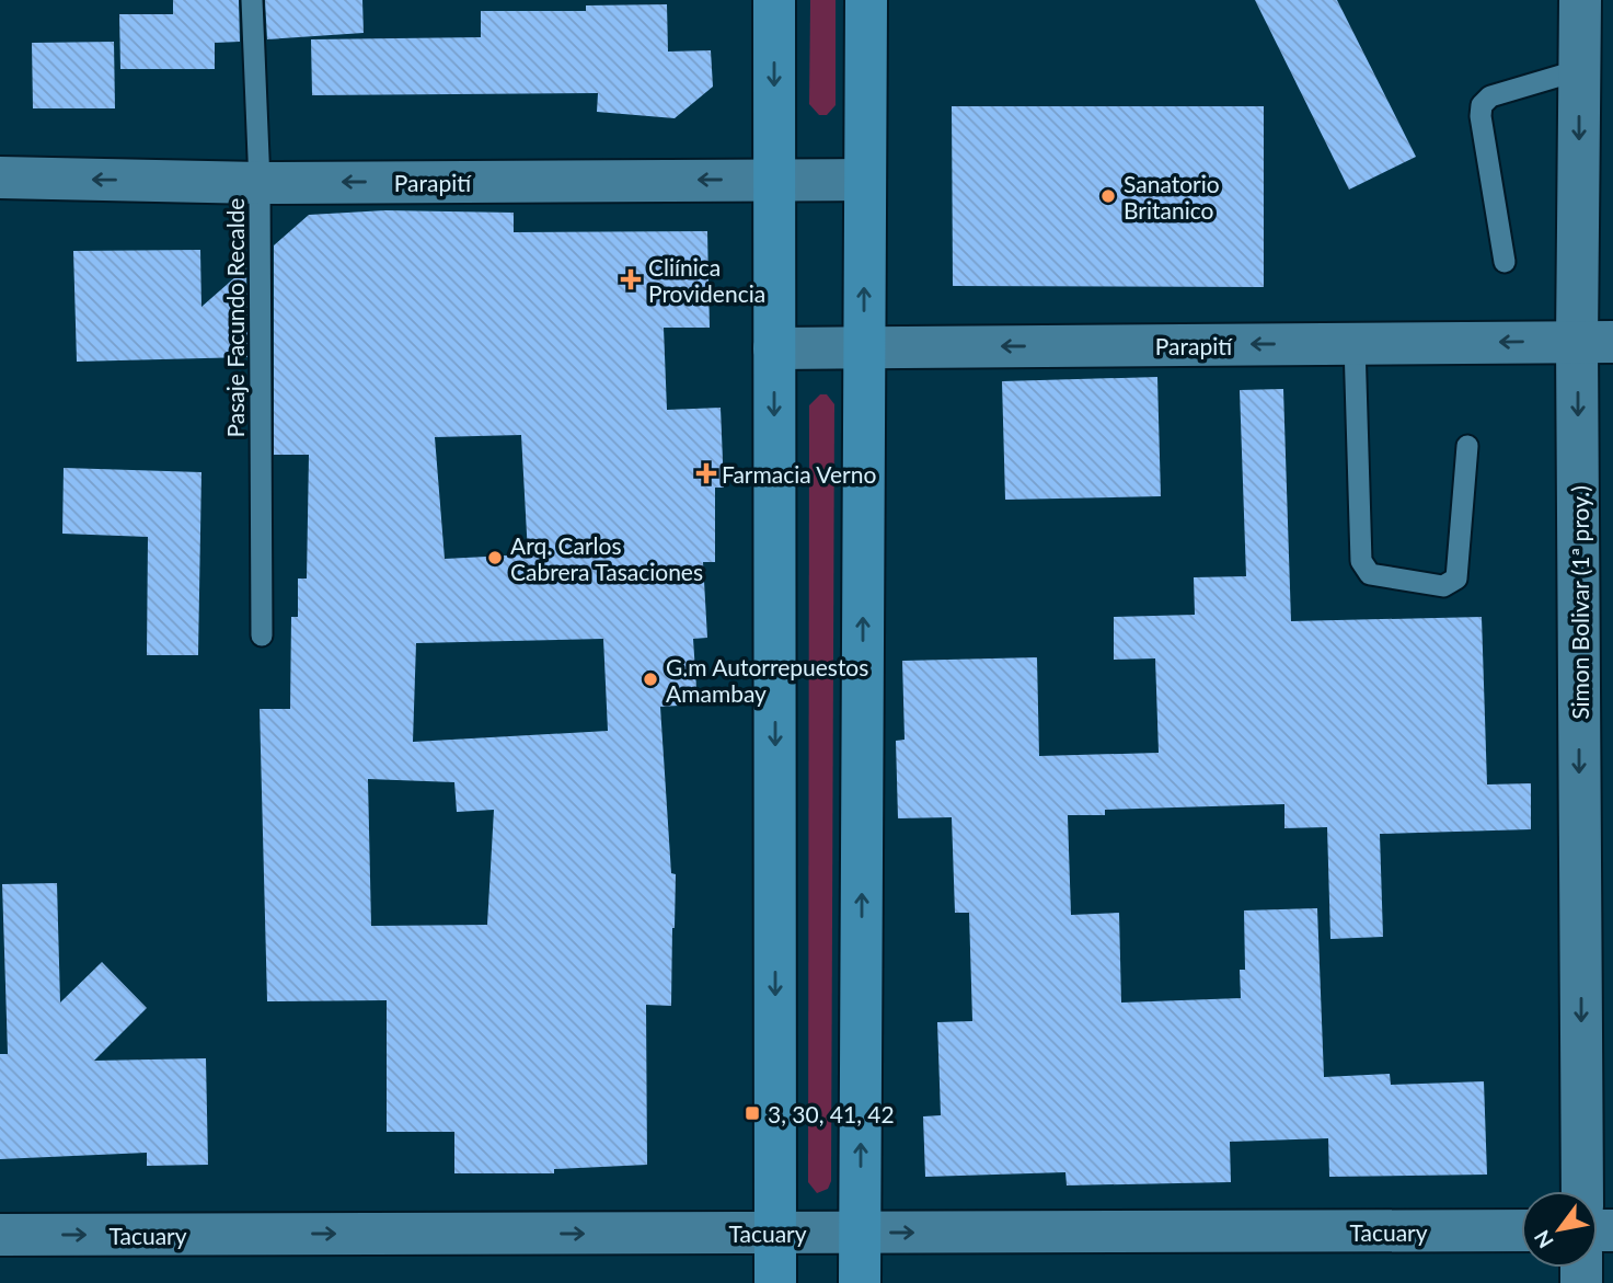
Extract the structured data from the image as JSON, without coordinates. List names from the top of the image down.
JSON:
{
  "streets": {
    "street": ["Parapití", "Simon Bolivar (1ª proy.)", "Tacuary"],
    "lane": ["Pasaje Facundo Recalde"]
  },
  "crossings": [
    ["Parapití", "Pasaje Facundo Recalde"],
    ["Parapití", "Simon Bolivar (1ª proy.)"]
  ],
  "one_way": ["Parapití", "Simon Bolivar (1ª proy.)", "Tacuary"],
  "places": {
    "other": ["Sanatorio Britanico", "Arq. Carlos Cabrera Tasaciones", "G.m Autorrepuestos Amambay"],
    "health": ["Cliínica Providencia", "Farmacia Verno"],
    "transit": ["3, 30, 41, 42"]
  },
  "north": "bottom left"
}
